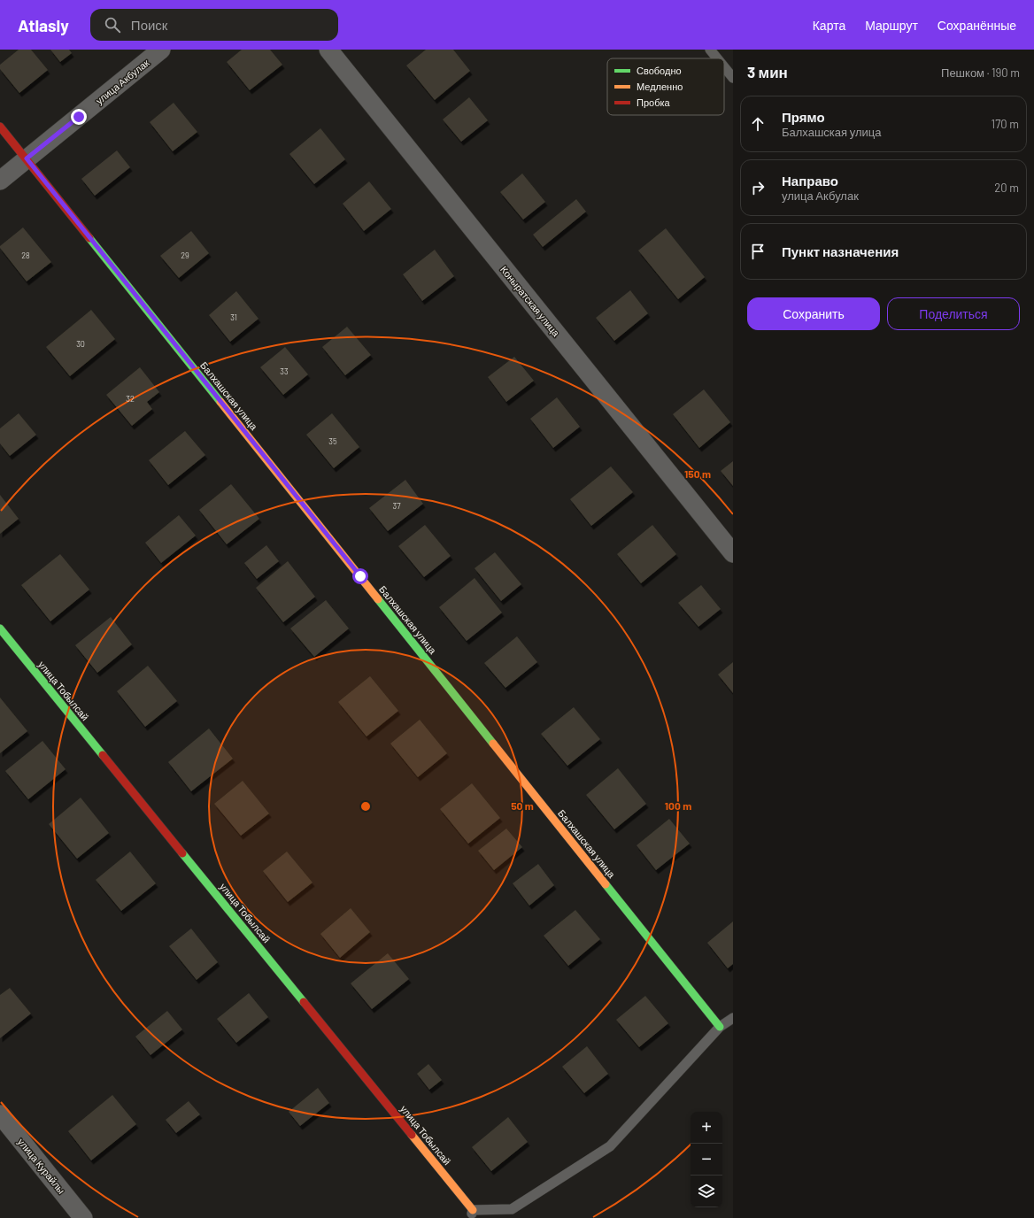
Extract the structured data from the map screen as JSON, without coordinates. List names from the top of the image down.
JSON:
{
  "streets": {
    "street": [
      "улица Акбулак",
      "Коныратская улица",
      "Балхашская улица",
      "улица Тобылсай",
      "улица Курайлы"
    ]
  },
  "crossings": [
    ["улица Акбулак", "Балхашская улица"]
  ],
  "house_numbers": [
    "28",
    "29",
    "31",
    "30",
    "33",
    "32",
    "35",
    "37"
  ],
  "legend": ["Свободно", "Медленно", "Пробка"],
  "page": {
    "header": "Atlasly",
    "search": "Поиск",
    "nav": ["Карта", "Маршрут", "Сохранённые"],
    "heading": ["3 мин", "Пешком · 190 m"],
    "list": [
      ["Прямо", "Балхашская улица", "170 m"],
      ["Направо", "улица Акбулак", "20 m"],
      "Пункт назначения"
    ],
    "buttons": ["Сохранить", "Поделиться"],
    "map_buttons": ["+", "−"]
  },
  "rings": ["150 m", "50 m", "100 m"]
}
